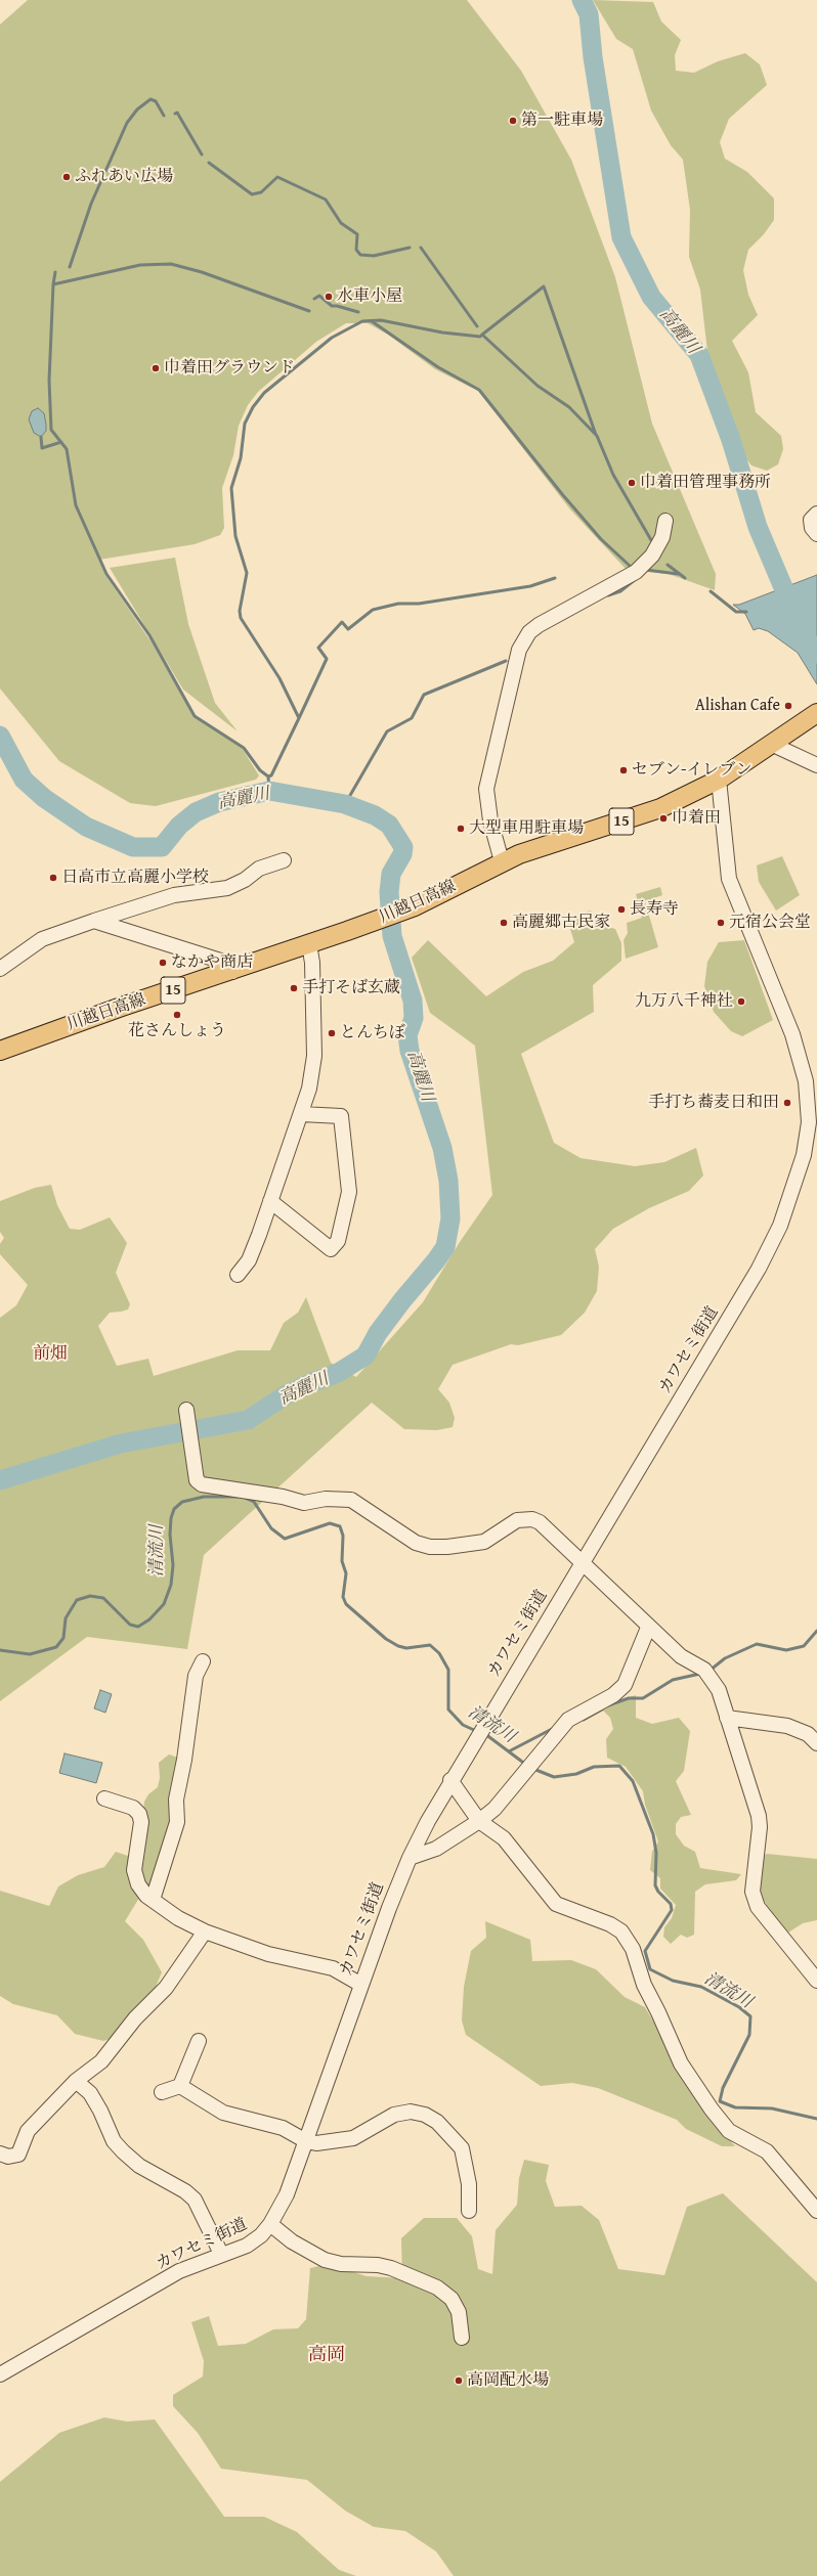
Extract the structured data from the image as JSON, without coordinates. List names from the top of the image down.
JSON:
{
  "streets": {
    "main road": ["15", "川越日高線"],
    "street": ["カワセミ街道"]
  },
  "crossings": [
    ["川越日高線", "カワセミ街道"]
  ],
  "districts": ["前畑", "高岡"],
  "water": ["高麗川", "清流川"],
  "places": [
    "第一駐車場",
    "ふれあい広場",
    "水車小屋",
    "巾着田グラウンド",
    "巾着田管理事務所",
    "Alishan Cafe",
    "セブン-イレブン",
    "巾着田",
    "大型車用駐車場",
    "日高市立高麗小学校",
    "長寿寺",
    "高麗郷古民家",
    "元宿公会堂",
    "なかや商店",
    "手打そば玄蔵",
    "九万八千神社",
    "花さんしょう",
    "とんちぼ",
    "手打ち蕎麦日和田",
    "高岡配水場"
  ]
}
